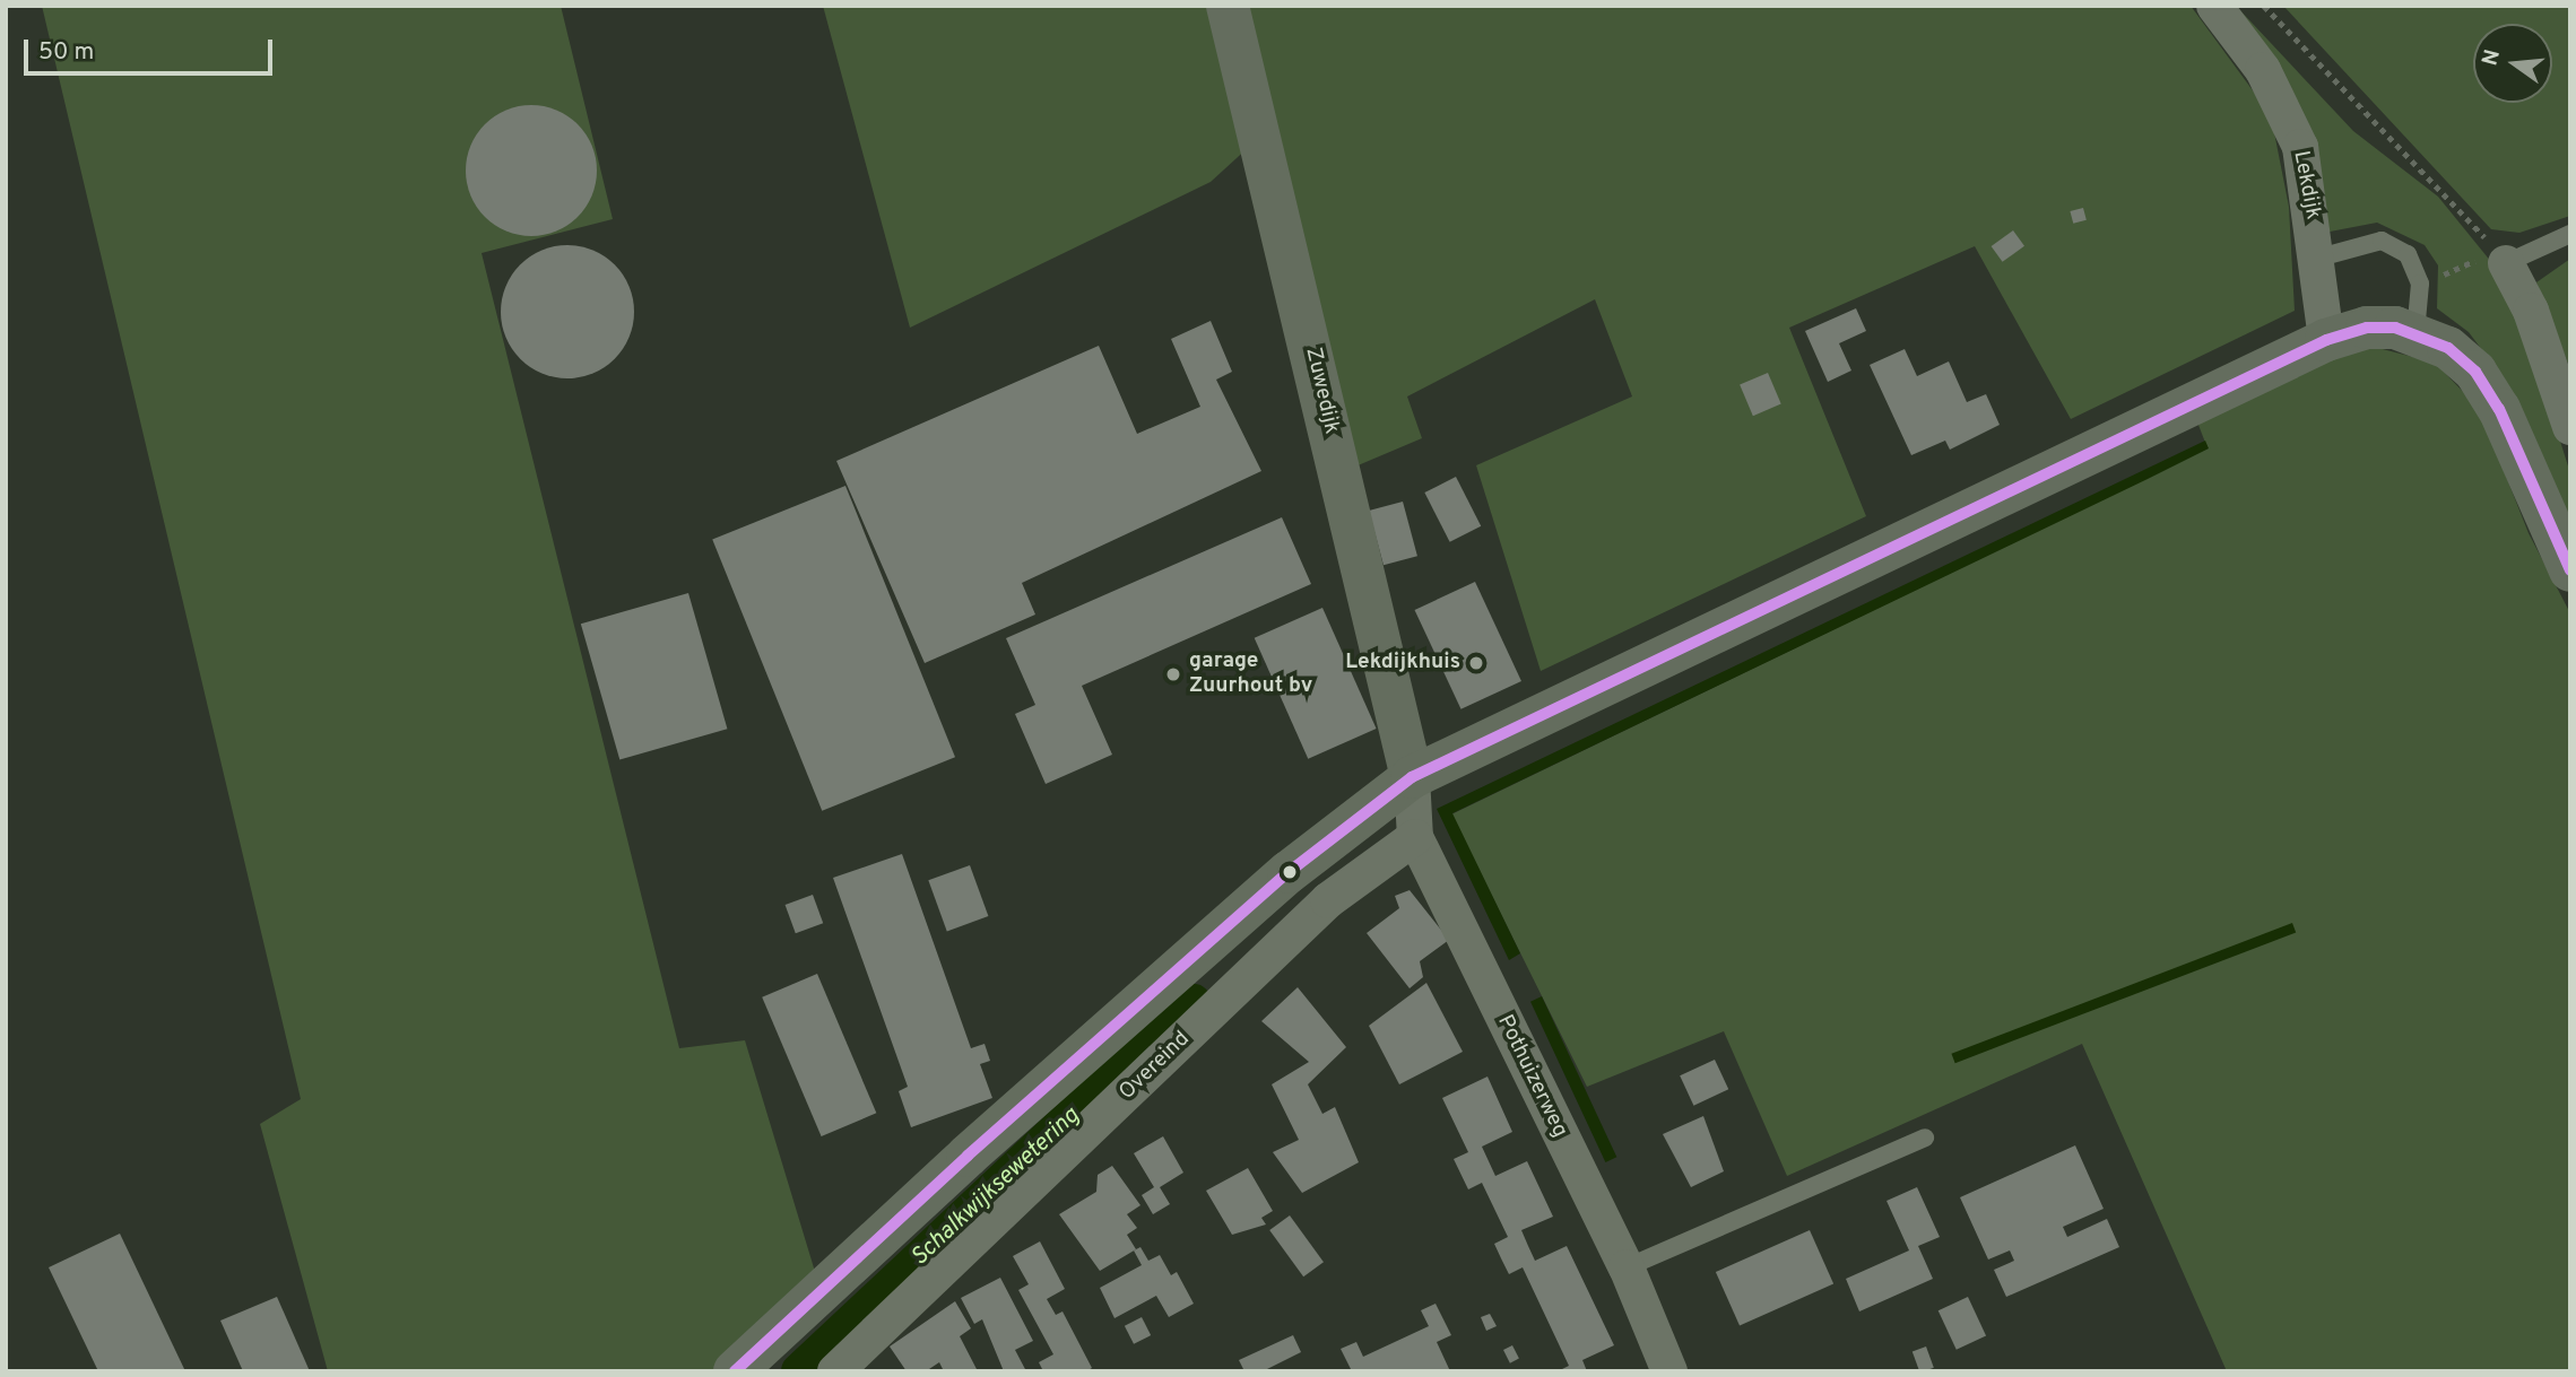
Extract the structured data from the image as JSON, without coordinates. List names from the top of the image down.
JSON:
{
  "streets": {
    "street": [
      "Lekdijk",
      "Zuwedijk",
      "Overeind",
      "Pothuizerweg"
    ]
  },
  "crossings": [
    ["Zuwedijk", "Pothuizerweg"],
    ["Overeind", "Pothuizerweg"]
  ],
  "water": ["Schalkwijksewetering"],
  "places": ["Lekdijkhuis", "garage Zuurhout bv"],
  "scale_bar": "50 m",
  "north": "left"
}
